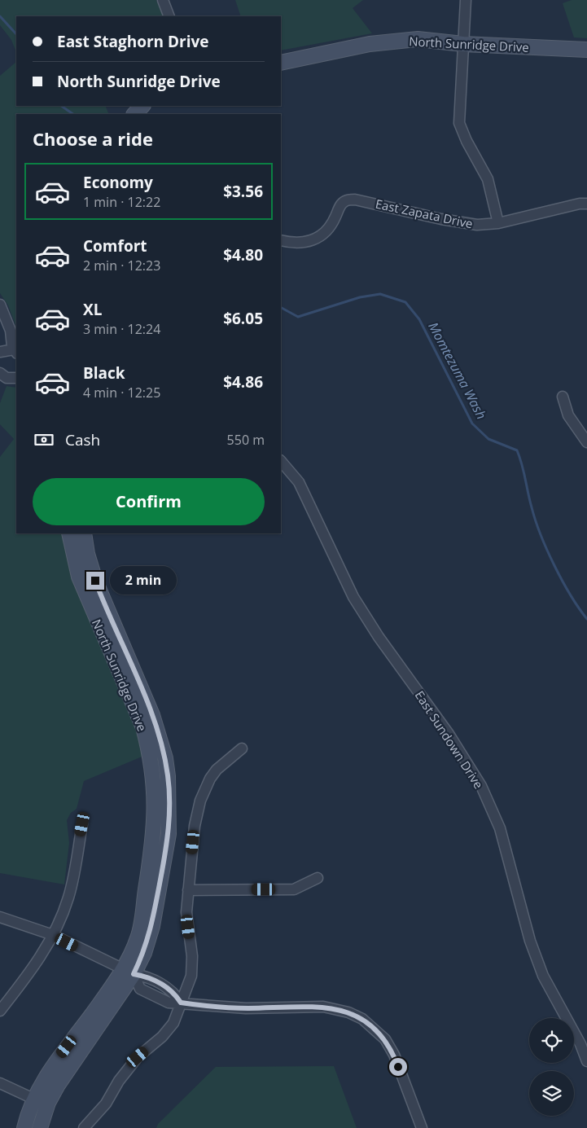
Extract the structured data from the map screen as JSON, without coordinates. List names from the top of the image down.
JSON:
{
  "streets": {
    "street": ["North Sunridge Drive", "East Zapata Drive", "East Sundown Drive"]
  },
  "water": ["Momtezuma Wash"],
  "page": {
    "banner": ["East Staghorn Drive", "North Sunridge Drive"],
    "heading": "Choose a ride",
    "list": [
      {
        "name": "Economy",
        "note": "1 min · 12:22",
        "value": "$3.56"
      },
      {
        "name": "Comfort",
        "note": "2 min · 12:23",
        "value": "$4.80"
      },
      {
        "name": "XL",
        "note": "3 min · 12:24",
        "value": "$6.05"
      },
      {
        "name": "Black",
        "note": "4 min · 12:25",
        "value": "$4.86"
      }
    ],
    "pay": ["Cash", "550 m"],
    "buttons": "Confirm",
    "bubble": "2 min"
  }
}
